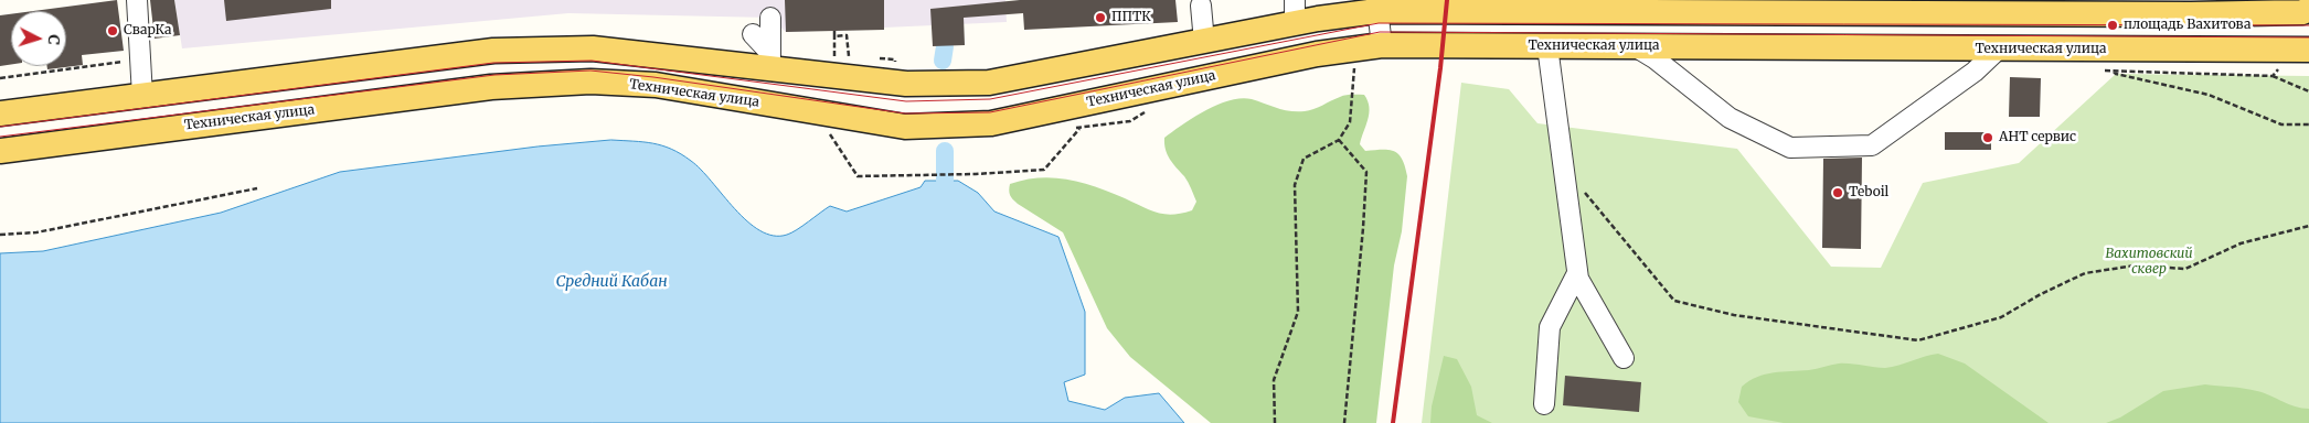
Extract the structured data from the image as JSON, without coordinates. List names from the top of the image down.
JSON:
{
  "streets": {
    "main road": ["Техническая улица"]
  },
  "water": ["Средний Кабан"],
  "parks": ["Вахитовский сквер"],
  "places": [
    "ППТК",
    "площадь Вахитова",
    "СварКа",
    "АНТ сервис",
    "Teboil"
  ],
  "north": "right"
}
